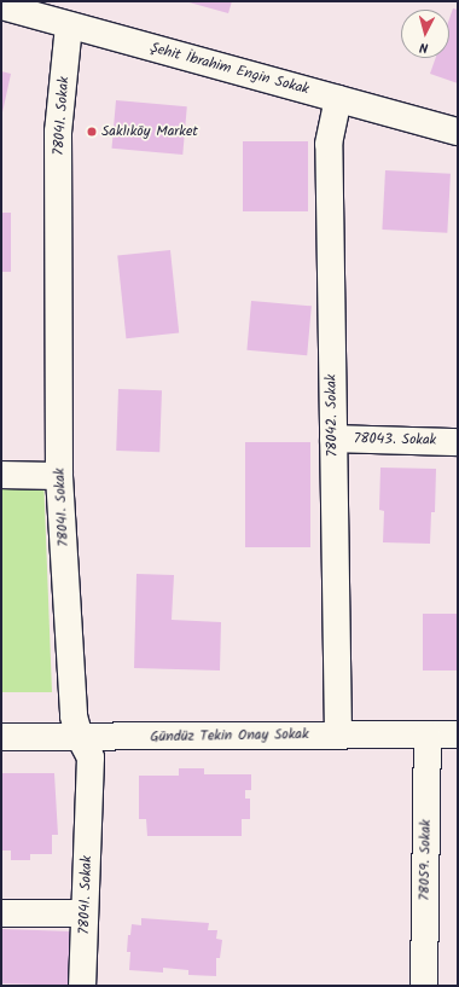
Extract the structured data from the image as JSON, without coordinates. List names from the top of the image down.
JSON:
{
  "streets": {
    "street": [
      "Şehit İbrahim Engin Sokak",
      "78041. Sokak",
      "78042. Sokak",
      "78043. Sokak",
      "Gündüz Tekin Onay Sokak",
      "78059. Sokak"
    ]
  },
  "crossings": [
    ["Şehit İbrahim Engin Sokak", "78041. Sokak"],
    ["Şehit İbrahim Engin Sokak", "78042. Sokak"],
    ["78041. Sokak", "Gündüz Tekin Onay Sokak"],
    ["78042. Sokak", "78043. Sokak"],
    ["78042. Sokak", "Gündüz Tekin Onay Sokak"],
    ["Gündüz Tekin Onay Sokak", "78059. Sokak"]
  ],
  "places": ["Saklıköy Market"],
  "north": "bottom"
}
